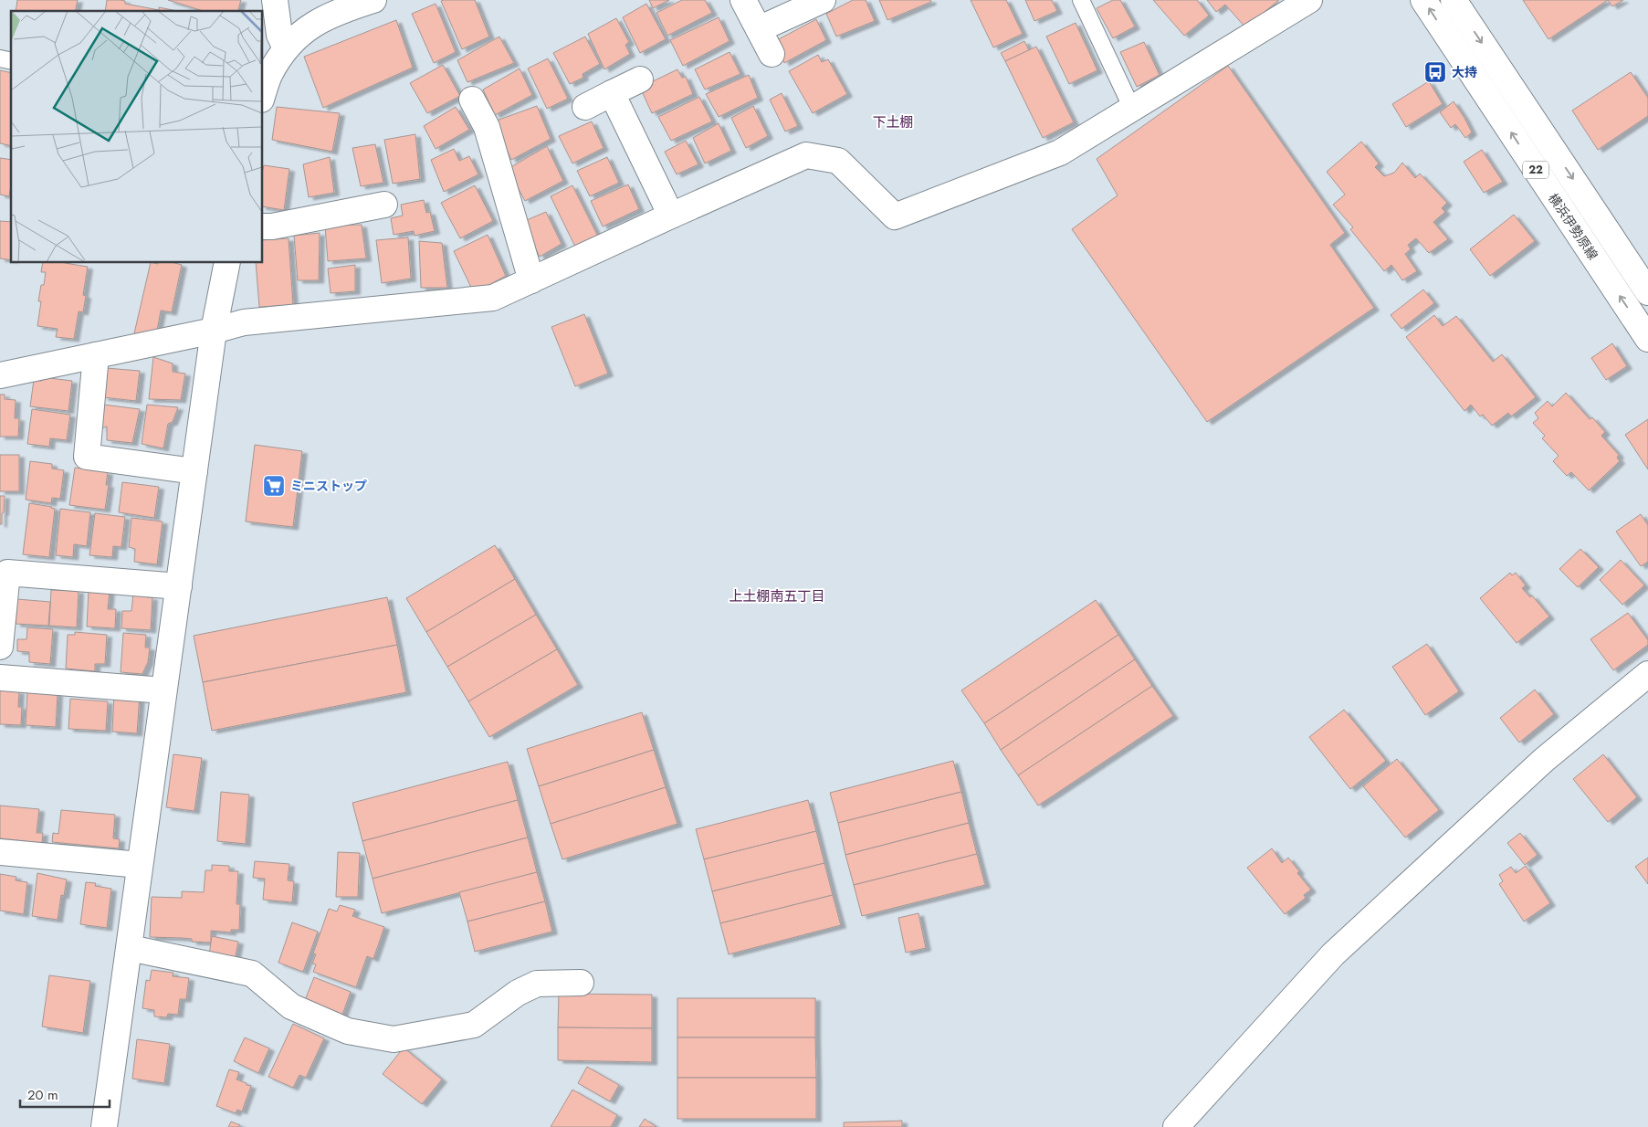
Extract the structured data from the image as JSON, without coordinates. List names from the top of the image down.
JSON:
{
  "streets": {
    "street": ["22", "横浜伊勢原線"]
  },
  "districts": ["下土棚", "上土棚南五丁目"],
  "places": {
    "bus stop": ["大持"],
    "supermarket": ["ミニストップ"]
  },
  "scale_bar": "20 m"
}
